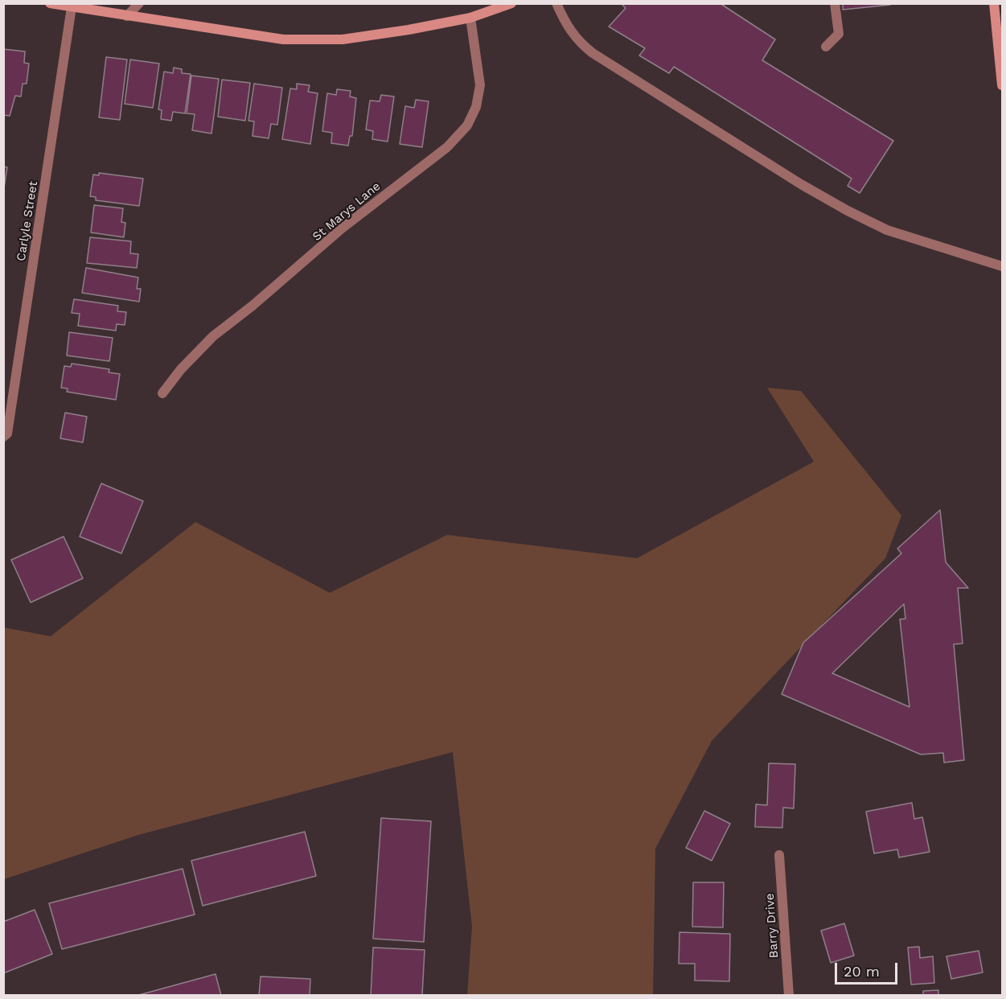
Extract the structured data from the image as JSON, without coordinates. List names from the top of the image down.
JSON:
{
  "streets": {
    "street": ["St Marys Lane", "Carlyle Street", "Barry Drive"]
  },
  "scale_bar": "20 m"
}
